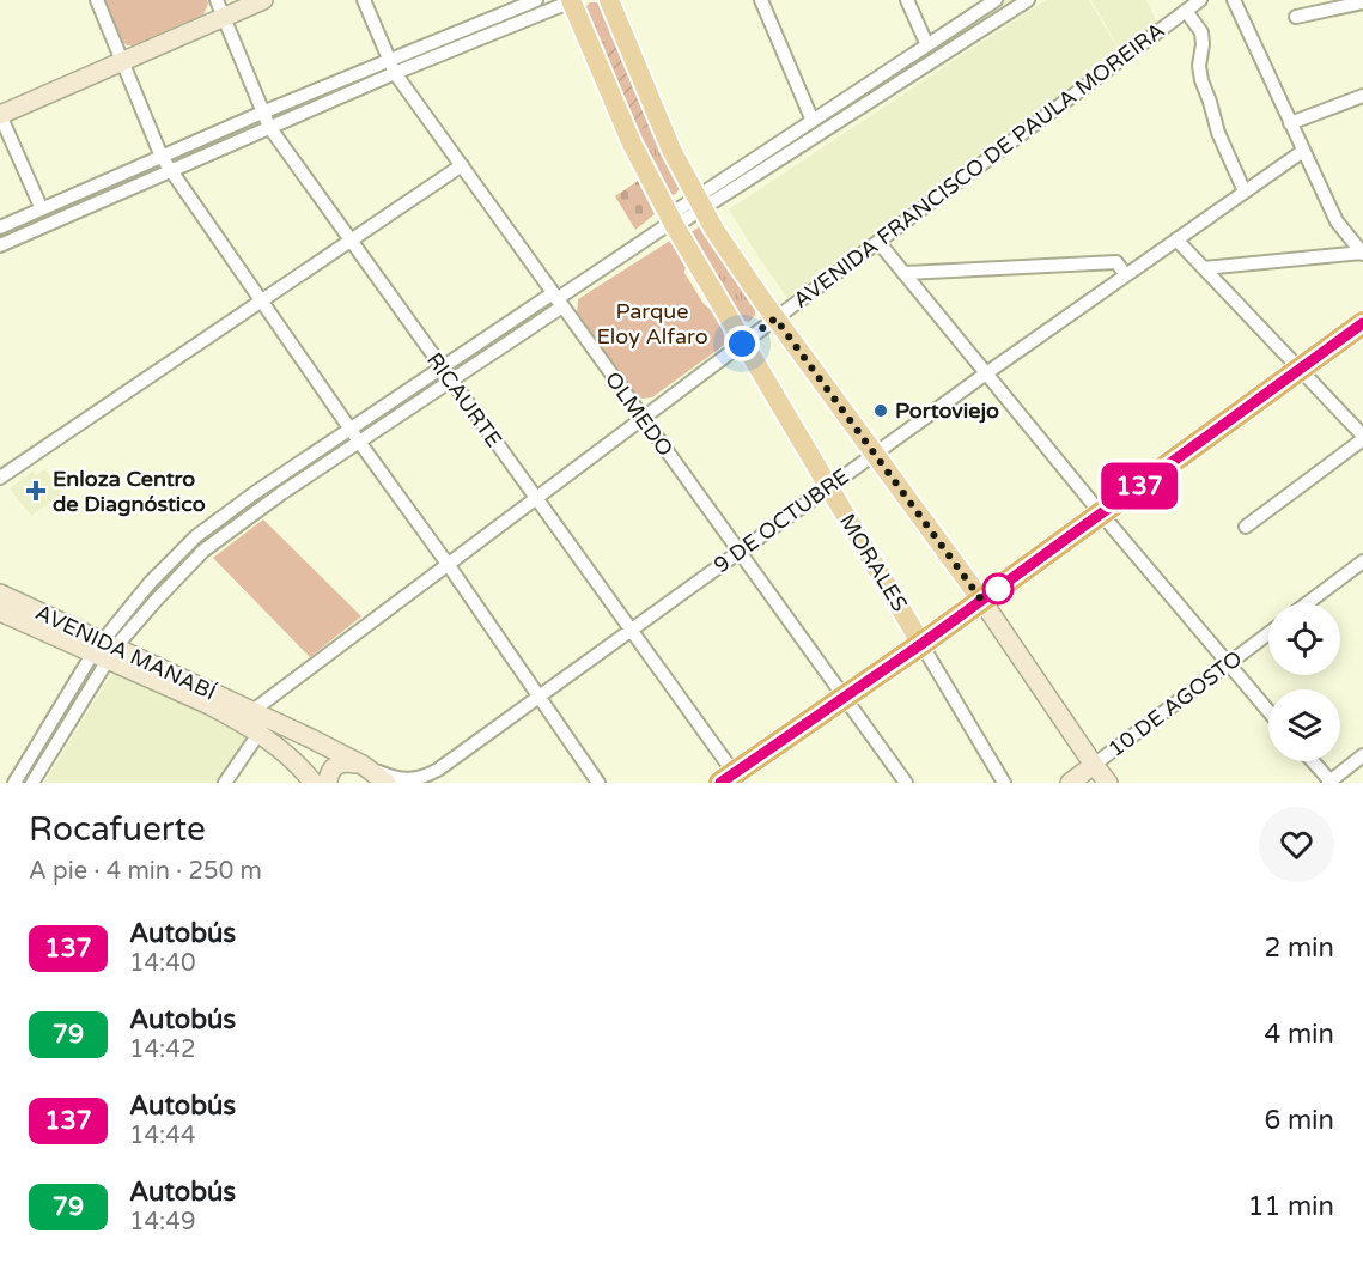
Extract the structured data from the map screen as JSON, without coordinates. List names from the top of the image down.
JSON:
{
  "streets": {
    "main road": ["MORALES", "AVENIDA MANABÍ", "10 DE AGOSTO"],
    "street": [
      "AVENIDA FRANCISCO DE PAULA MOREIRA",
      "RICAURTE",
      "OLMEDO",
      "9 DE OCTUBRE"
    ]
  },
  "crossings": [
    ["AVENIDA FRANCISCO DE PAULA MOREIRA", "RICAURTE"],
    ["AVENIDA FRANCISCO DE PAULA MOREIRA", "OLMEDO"],
    ["AVENIDA FRANCISCO DE PAULA MOREIRA", "MORALES"],
    ["AVENIDA FRANCISCO DE PAULA MOREIRA", "AVENIDA MANABÍ"],
    ["RICAURTE", "9 DE OCTUBRE"],
    ["OLMEDO", "9 DE OCTUBRE"],
    ["9 DE OCTUBRE", "MORALES"]
  ],
  "parks": ["Parque Eloy Alfaro"],
  "places": {
    "other": ["Portoviejo"],
    "health": ["Enloza Centro de Diagnóstico"]
  },
  "lines": ["bus line 137"],
  "page": {
    "on_map": "137",
    "heading": ["Rocafuerte", "A pie · 4 min · 250 m"],
    "list": [
      {
        "mark": "137",
        "name": "Autobús",
        "note": "14:40",
        "value": "2 min"
      },
      {
        "mark": "79",
        "name": "Autobús",
        "note": "14:42",
        "value": "4 min"
      },
      {
        "mark": "137",
        "name": "Autobús",
        "note": "14:44",
        "value": "6 min"
      },
      {
        "mark": "79",
        "name": "Autobús",
        "note": "14:49",
        "value": "11 min"
      }
    ]
  }
}
